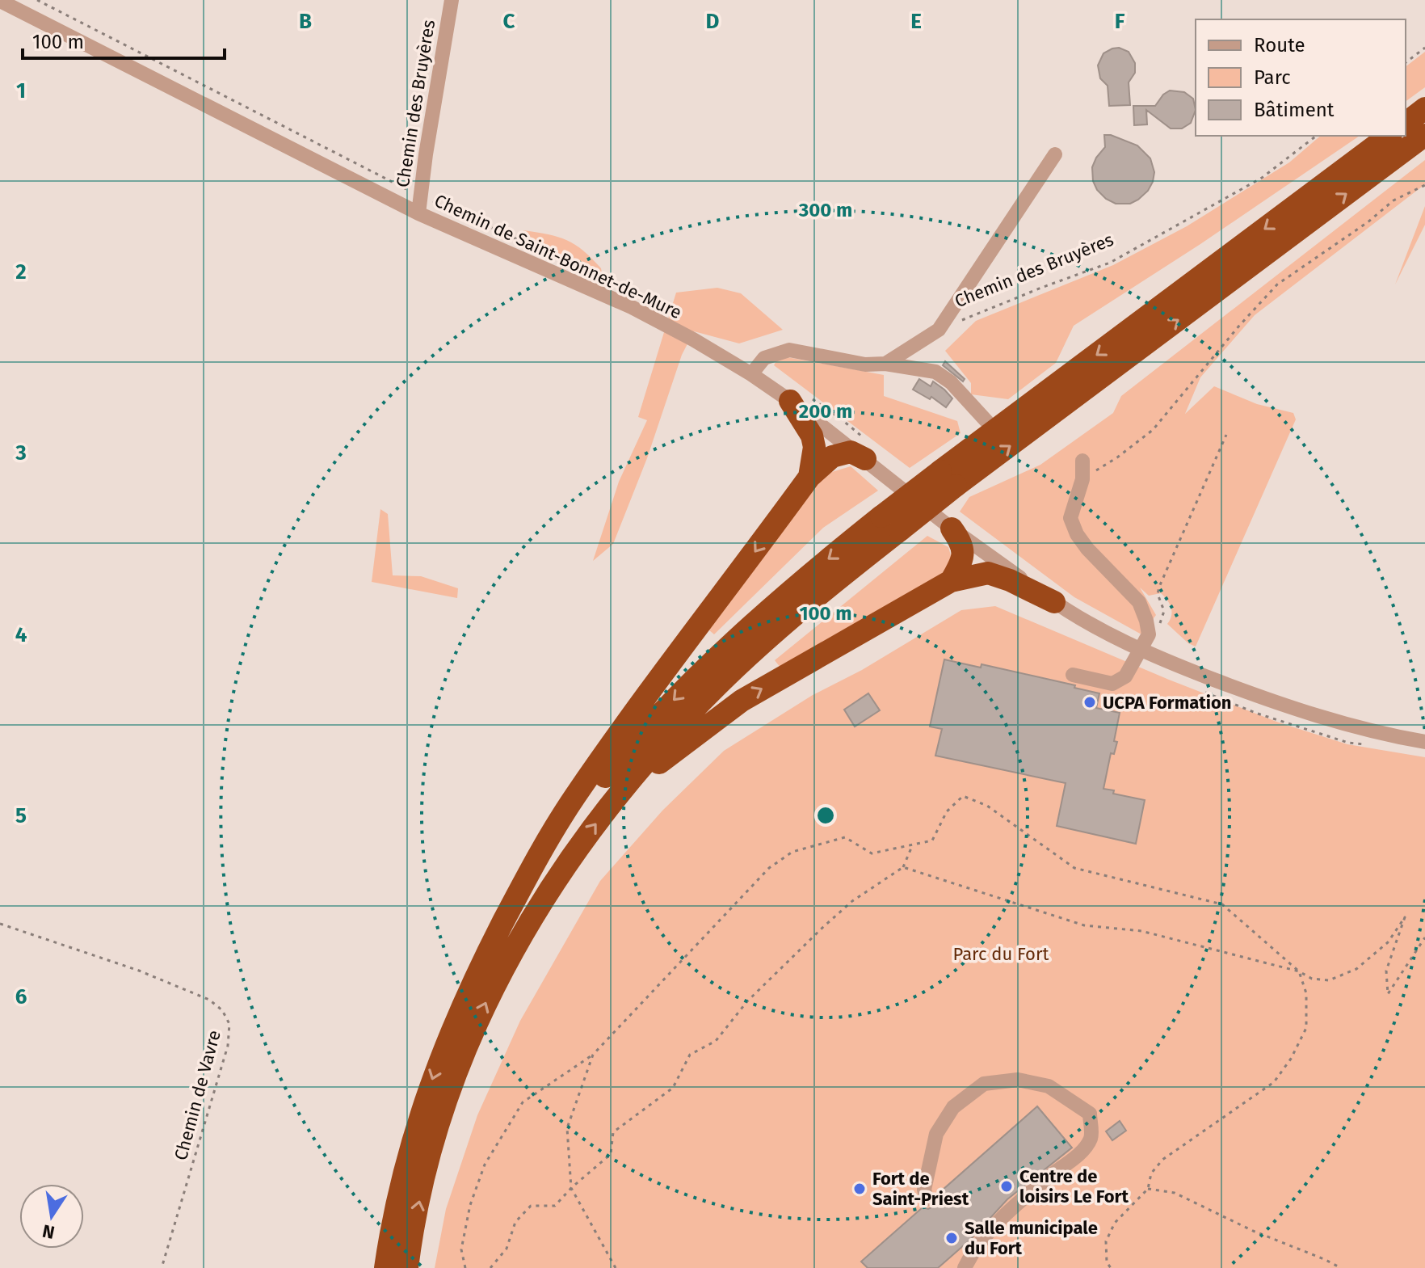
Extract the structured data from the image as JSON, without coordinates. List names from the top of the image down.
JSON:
{
  "streets": {
    "street": ["Chemin des Bruyères", "Chemin de Saint-Bonnet-de-Mure"],
    "path": ["Chemin de Vavre"]
  },
  "crossings": [
    ["Chemin des Bruyères", "Chemin de Saint-Bonnet-de-Mure"]
  ],
  "parks": ["Parc du Fort"],
  "places": [
    "UCPA Formation",
    "Centre de loisirs Le Fort",
    "Fort de Saint-Priest",
    "Salle municipale du Fort"
  ],
  "legend": ["Route", "Parc", "Bâtiment"],
  "scale_bar": "100 m",
  "north": "bottom",
  "grid": {
    "columns": [
      "B",
      "C",
      "D",
      "E",
      "F"
    ],
    "rows": [
      "1",
      "2",
      "3",
      "4",
      "5",
      "6"
    ]
  },
  "rings": ["300 m", "200 m", "100 m"]
}
